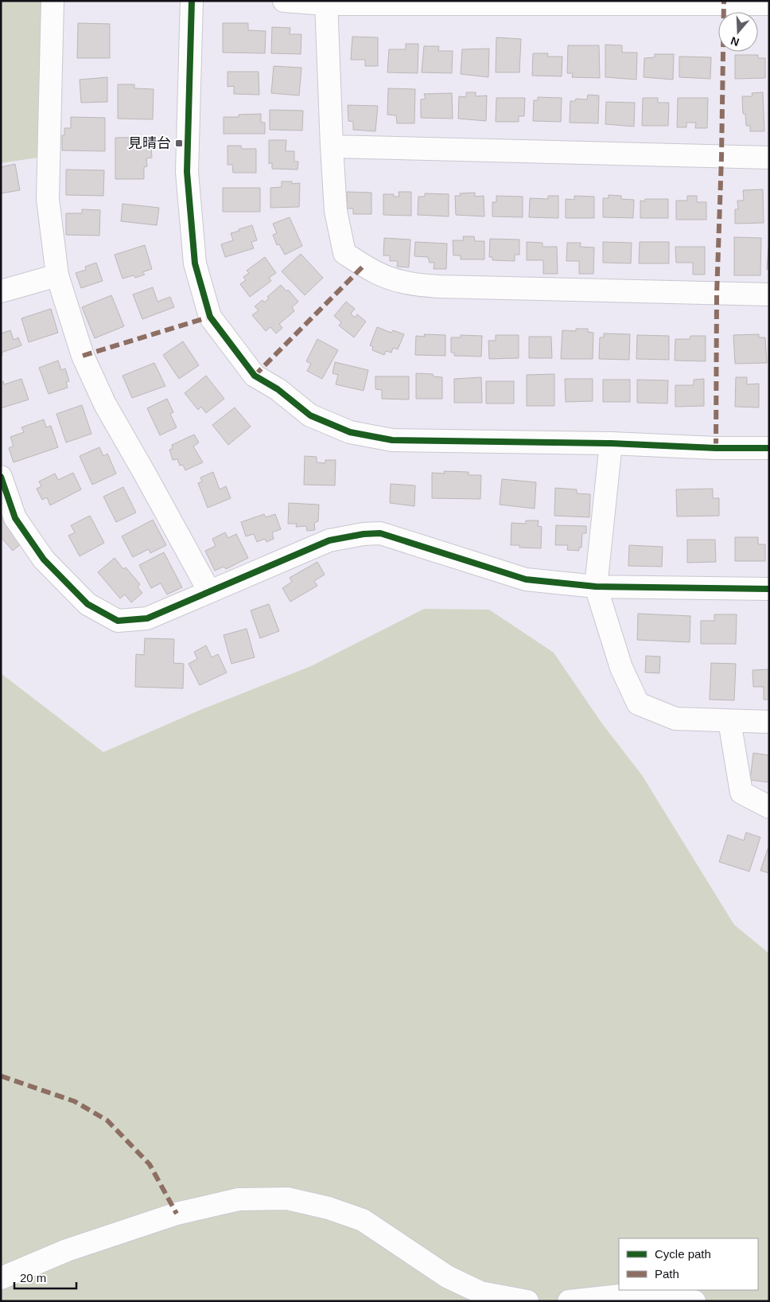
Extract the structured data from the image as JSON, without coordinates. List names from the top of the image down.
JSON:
{
  "places": {
    "transit": ["見晴台"]
  },
  "legend": ["Cycle path", "Path"],
  "scale_bar": "20 m",
  "north": "bottom"
}
